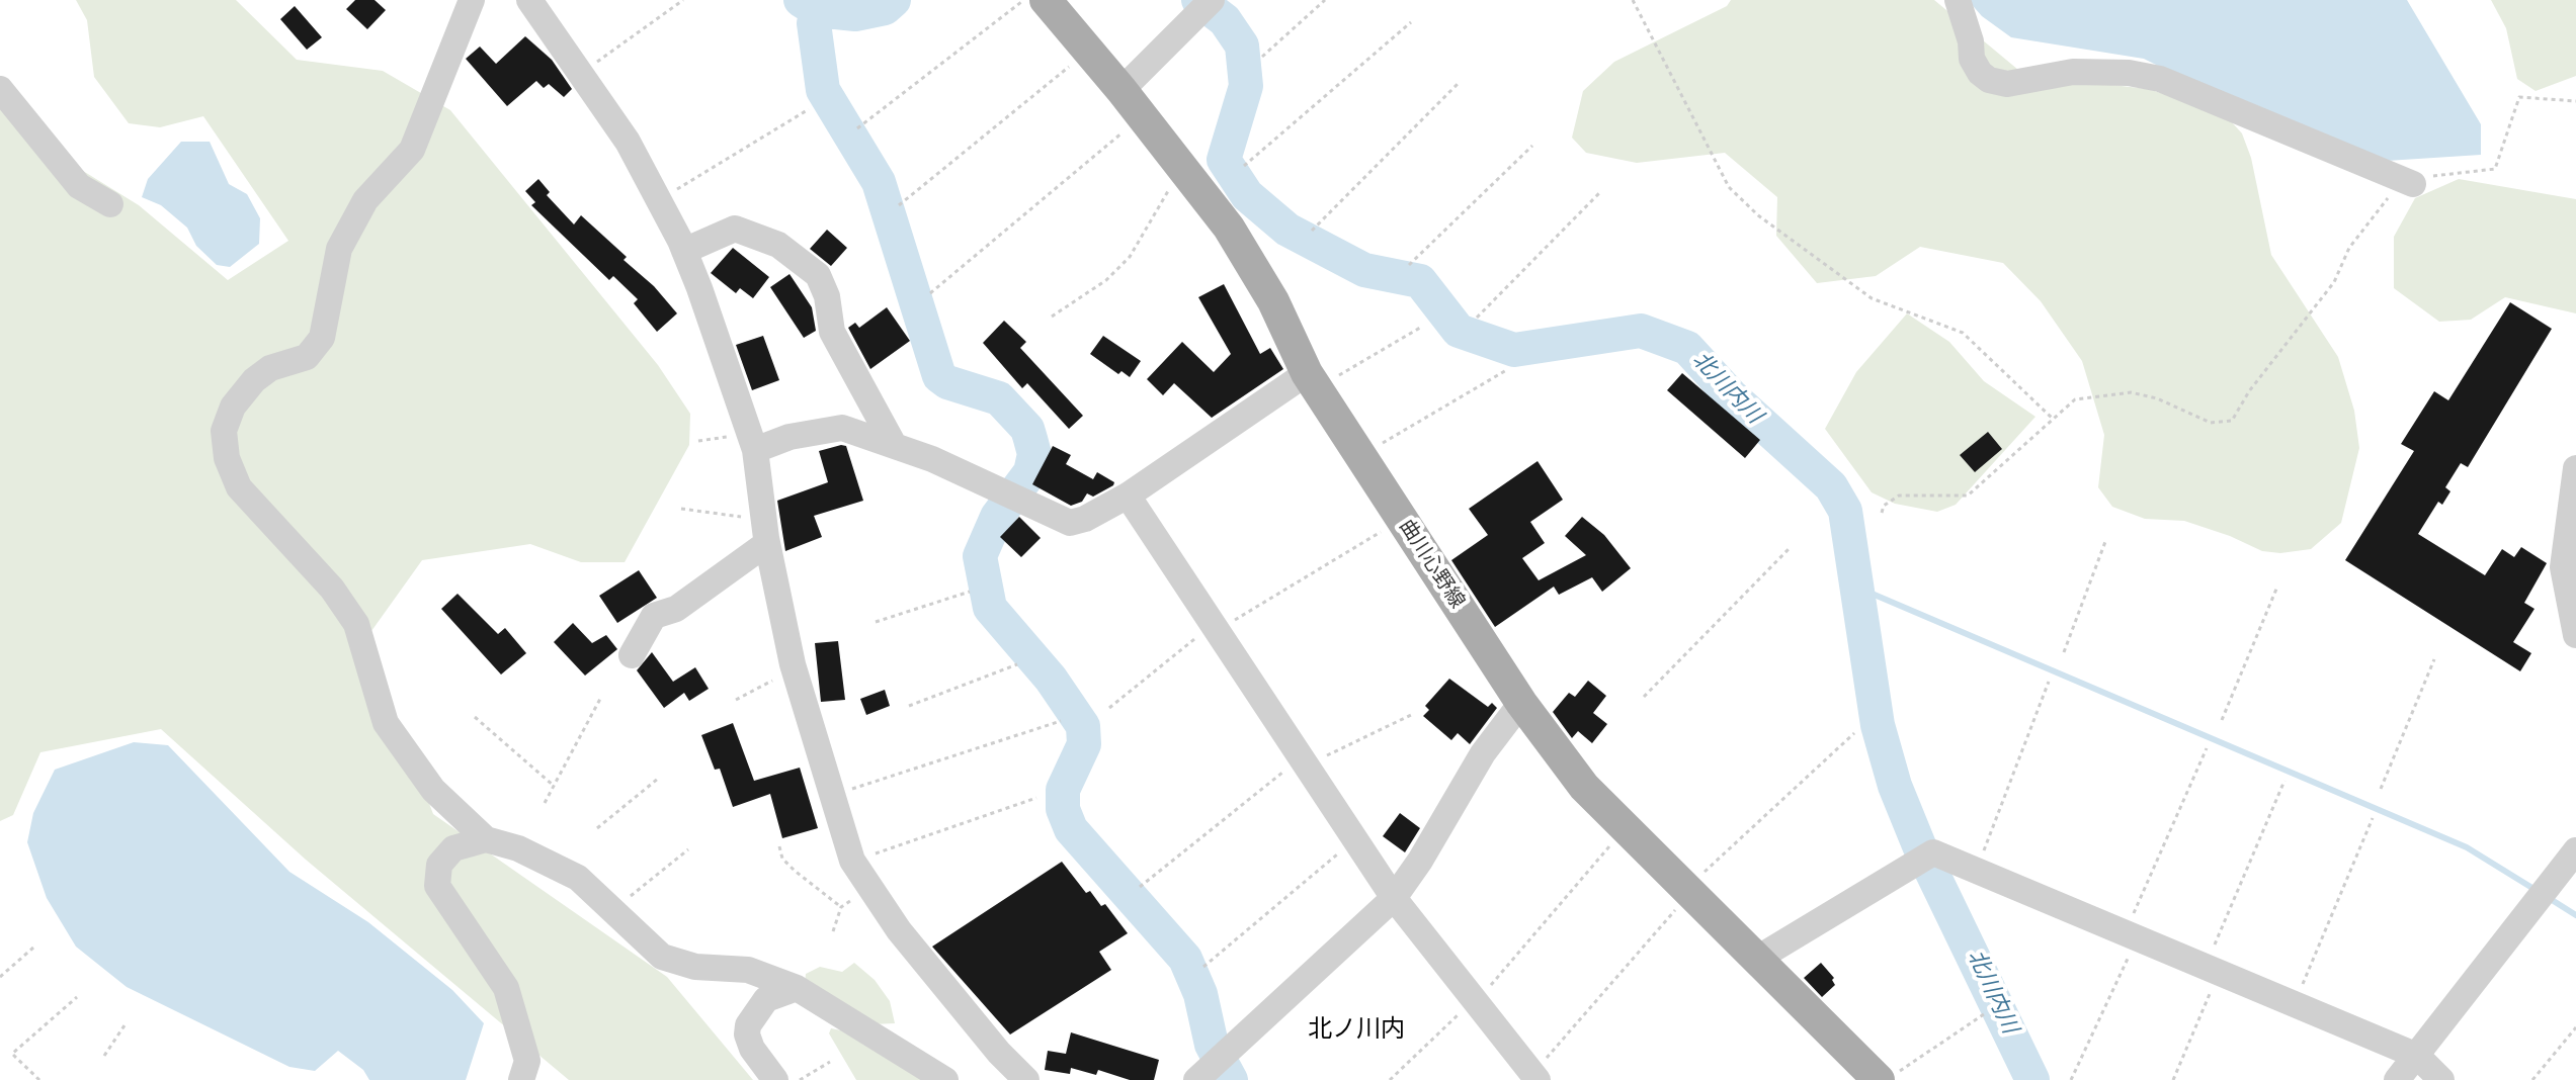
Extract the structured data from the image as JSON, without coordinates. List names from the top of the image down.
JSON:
{
  "streets": {
    "main road": ["曲川心野線"]
  },
  "districts": ["北ノ川内"],
  "water": ["北川内川"]
}
